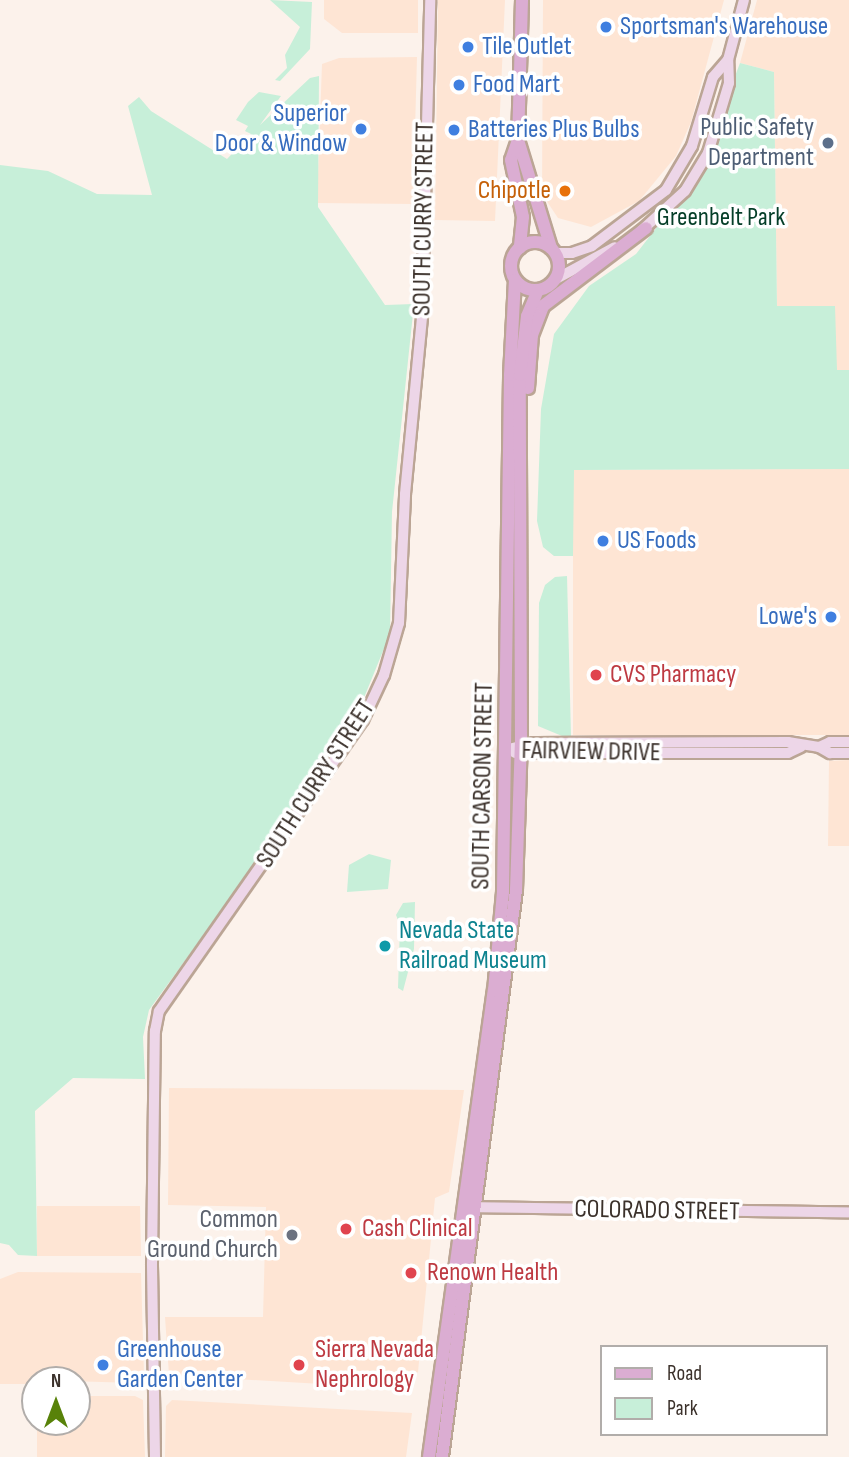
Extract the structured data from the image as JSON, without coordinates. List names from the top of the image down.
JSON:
{
  "streets": {
    "main road": ["SOUTH CARSON STREET"],
    "street": ["SOUTH CURRY STREET", "FAIRVIEW DRIVE", "COLORADO STREET"]
  },
  "crossings": [
    ["FAIRVIEW DRIVE", "SOUTH CARSON STREET"],
    ["SOUTH CARSON STREET", "COLORADO STREET"]
  ],
  "parks": ["Greenbelt Park"],
  "places": [
    "Sportsman's Warehouse",
    "Tile Outlet",
    "Food Mart",
    "Superior Door & Window",
    "Batteries Plus Bulbs",
    "Public Safety Department",
    "Chipotle",
    "US Foods",
    "Lowe's",
    "CVS Pharmacy",
    "Nevada State Railroad Museum",
    "Cash Clinical",
    "Common Ground Church",
    "Renown Health",
    "Greenhouse Garden Center",
    "Sierra Nevada Nephrology"
  ],
  "legend": ["Road", "Park"],
  "north": "top"
}
